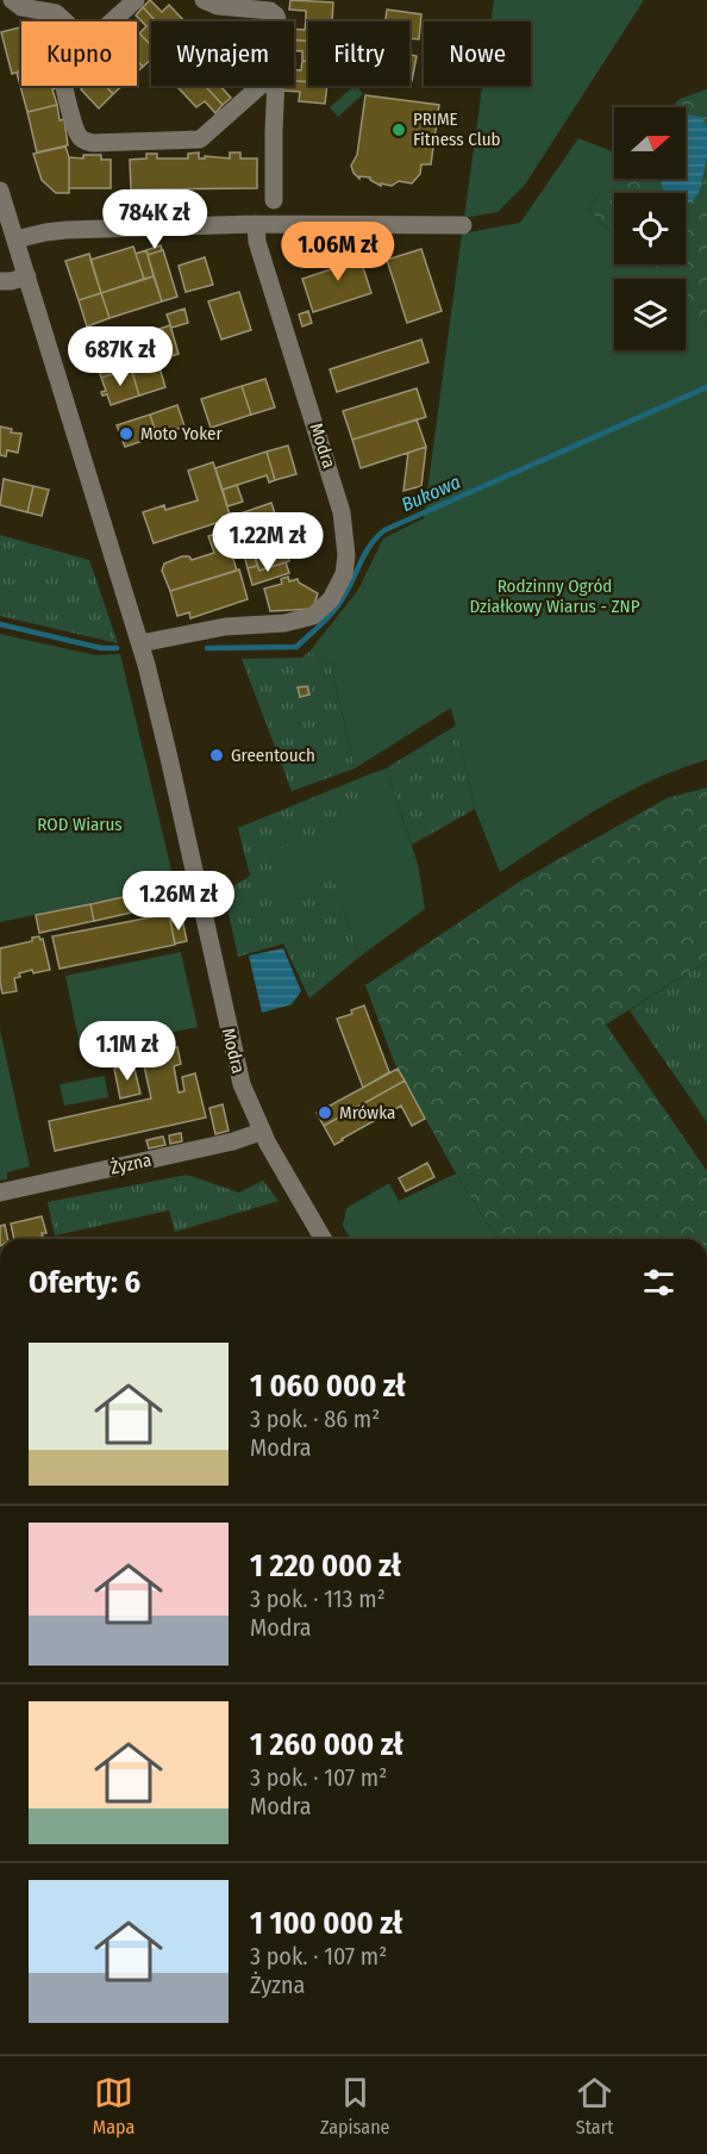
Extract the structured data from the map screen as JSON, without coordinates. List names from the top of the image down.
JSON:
{
  "streets": {
    "street": ["Modra", "Żyzna"]
  },
  "crossings": [
    ["Modra", "Żyzna"]
  ],
  "water": ["Bukowa"],
  "parks": ["Rodzinny Ogród Działkowy Wiarus - ZNP", "ROD Wiarus"],
  "places": [
    "PRIME Fitness Club",
    "Moto Yoker",
    "Greentouch",
    "Mrówka"
  ],
  "north": "right",
  "page": {
    "chip": [
      "Kupno",
      "Wynajem",
      "Filtry",
      "Nowe"
    ],
    "price": [
      "784K zł",
      "1.06M zł",
      "687K zł",
      "1.22M zł",
      "1.26M zł",
      "1.1M zł"
    ],
    "heading": "Oferty: 6",
    "list": [
      {
        "name": "1 060 000 zł",
        "note": "3 pok. · 86 m² · Modra"
      },
      {
        "name": "1 220 000 zł",
        "note": "3 pok. · 113 m² · Modra"
      },
      {
        "name": "1 260 000 zł",
        "note": "3 pok. · 107 m² · Modra"
      },
      {
        "name": "1 100 000 zł",
        "note": "3 pok. · 107 m² · Żyzna"
      }
    ],
    "tabs": ["Mapa", "Zapisane", "Start"]
  }
}
